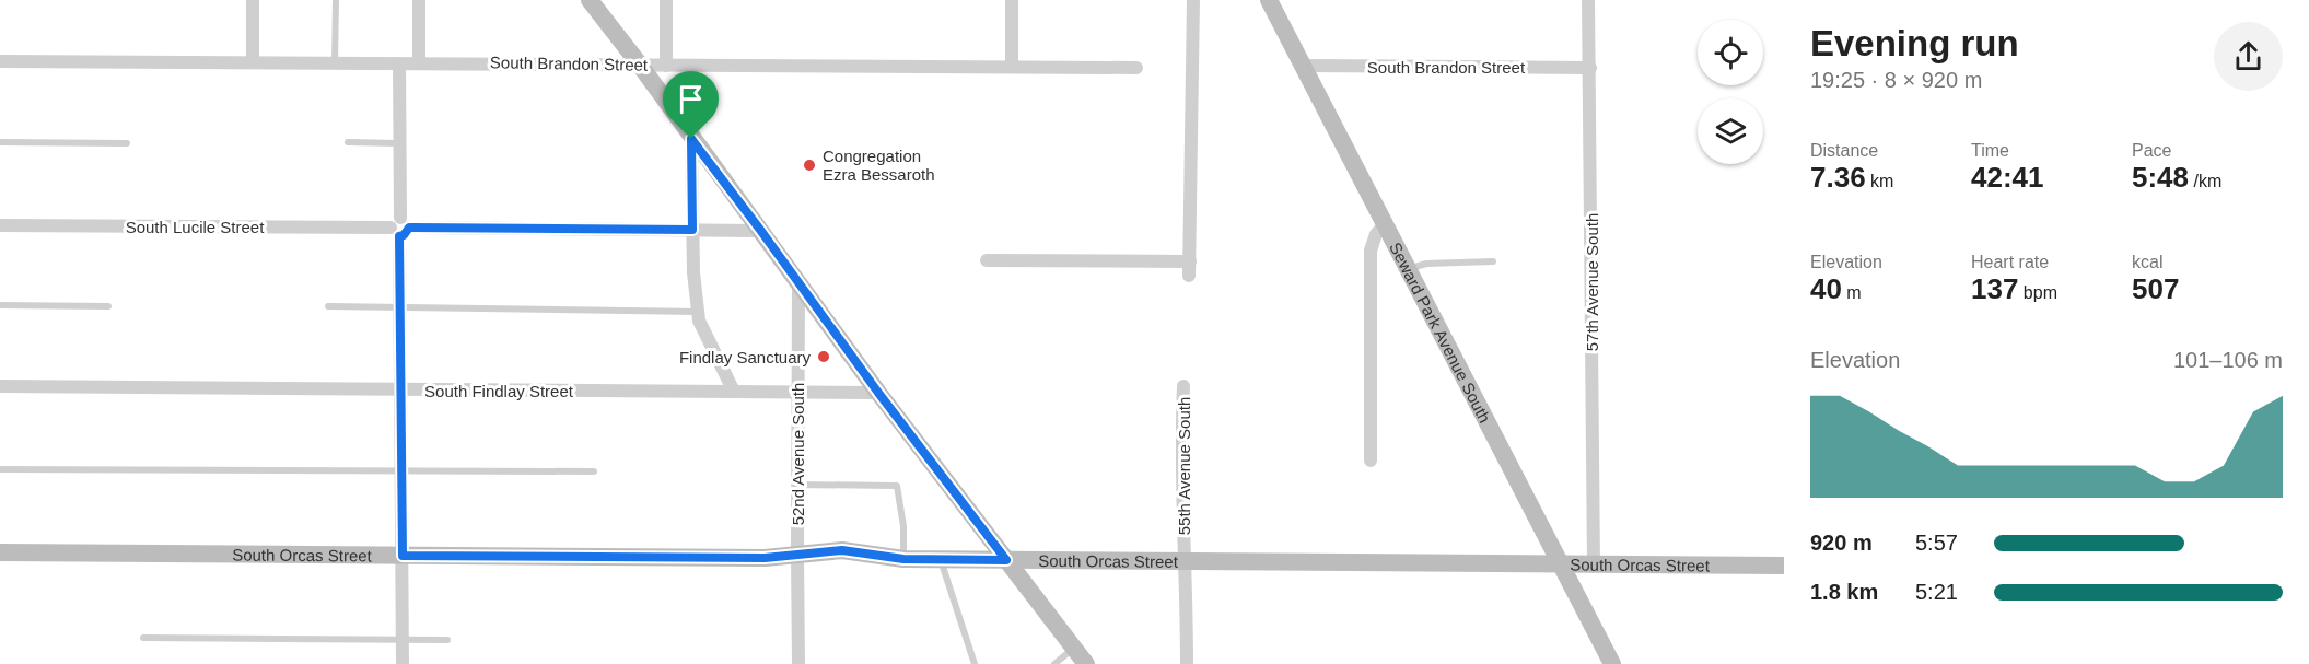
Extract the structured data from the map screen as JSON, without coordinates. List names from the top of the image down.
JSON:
{
  "streets": {
    "street": [
      "South Brandon Street",
      "South Lucile Street",
      "57th Avenue South",
      "Seward Park Avenue South",
      "South Findlay Street",
      "52nd Avenue South",
      "55th Avenue South",
      "South Orcas Street"
    ]
  },
  "crossings": [
    ["South Brandon Street", "57th Avenue South"],
    ["South Brandon Street", "Seward Park Avenue South"],
    ["57th Avenue South", "South Orcas Street"],
    ["Seward Park Avenue South", "South Orcas Street"],
    ["South Findlay Street", "52nd Avenue South"],
    ["52nd Avenue South", "South Orcas Street"],
    ["55th Avenue South", "South Orcas Street"]
  ],
  "places": ["Congregation Ezra Bessaroth", "Findlay Sanctuary"],
  "page": {
    "heading": ["Evening run", "19:25 · 8 × 920 m"],
    "stats": [
      ["Distance", "7.36 km"],
      ["Time", "42:41"],
      ["Pace", "5:48 /km"],
      ["Elevation", "40 m"],
      ["Heart rate", "137 bpm"],
      ["kcal", "507"]
    ],
    "chart": ["Elevation", "101–106 m"],
    "list": [
      {
        "name": "920 m",
        "note": "5:57"
      },
      {
        "name": "1.8 km",
        "note": "5:21"
      }
    ]
  }
}
